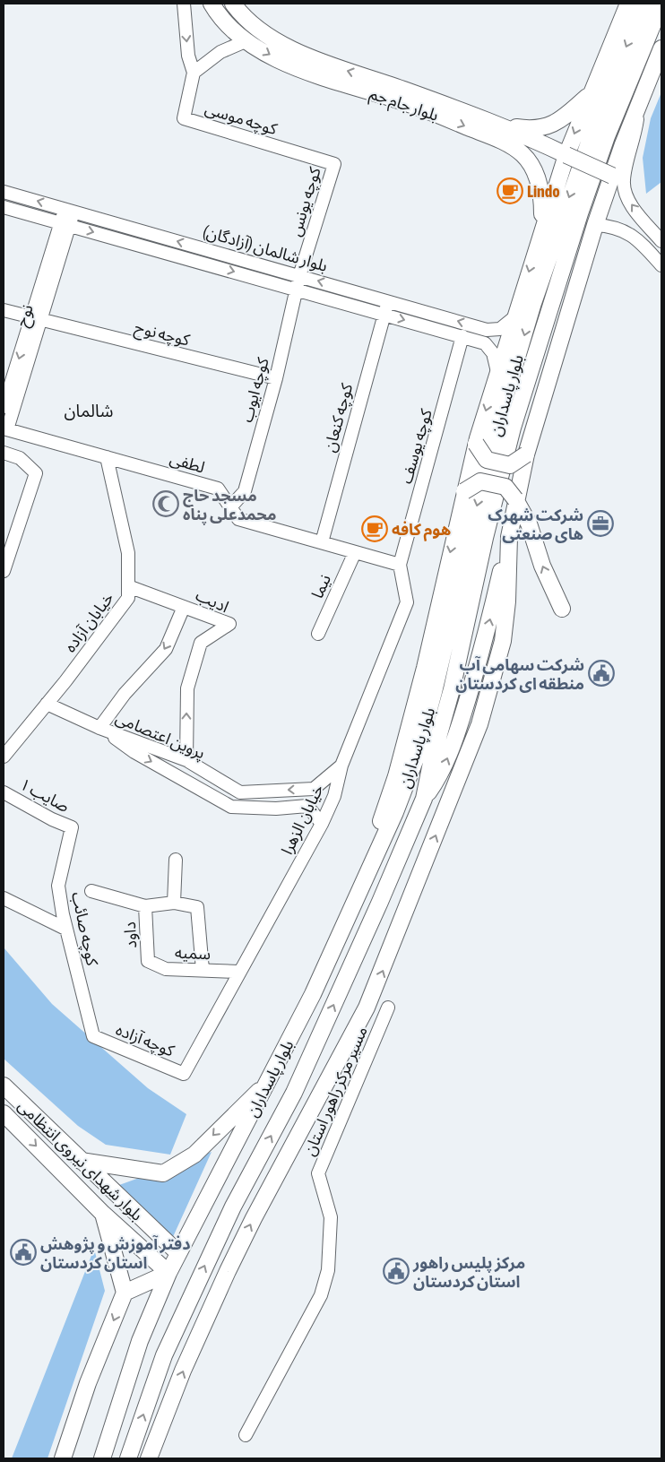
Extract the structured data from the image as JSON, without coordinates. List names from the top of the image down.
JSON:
{
  "streets": {
    "main road": ["بلوار جام جم", "بلوار پاسداران", "بلوار شهدای نیروی انتظامی"],
    "street": [
      "کوچه موسی",
      "کوچه یونس",
      "بلوار شالمان (آزادگان)",
      "نوح",
      "کوچه نوح",
      "کوچه ایوب",
      "کوچه کنعان",
      "کوچه یوسف",
      "لطفی",
      "نیما",
      "ادیب",
      "خیابان آزاده",
      "پروین اعتصامی",
      "صایب ۱",
      "خیابان الزهرا",
      "کوچه صائب",
      "داود",
      "سمیه",
      "کوچه آزاده",
      "مسیر مرکز راهور استان"
    ]
  },
  "crossings": [
    ["کوچه موسی", "کوچه یونس"],
    ["کوچه یونس", "بلوار شالمان (آزادگان)"],
    ["کوچه یونس", "کوچه ایوب"],
    ["بلوار شالمان (آزادگان)", "کوچه ایوب"],
    ["بلوار شالمان (آزادگان)", "کوچه کنعان"],
    ["بلوار شالمان (آزادگان)", "کوچه یوسف"],
    ["نوح", "کوچه نوح"],
    ["نوح", "لطفی"],
    ["کوچه نوح", "کوچه ایوب"],
    ["کوچه ایوب", "لطفی"],
    ["بلوار پاسداران", "بلوار شهدای نیروی انتظامی"],
    ["کوچه کنعان", "لطفی"],
    ["کوچه یوسف", "لطفی"],
    ["کوچه یوسف", "خیابان الزهرا"],
    ["لطفی", "نیما"],
    ["لطفی", "خیابان آزاده"],
    ["لطفی", "خیابان الزهرا"],
    ["ادیب", "پروین اعتصامی"],
    ["پروین اعتصامی", "خیابان الزهرا"],
    ["صایب ۱", "کوچه صائب"],
    ["خیابان الزهرا", "سمیه"],
    ["خیابان الزهرا", "کوچه آزاده"],
    ["کوچه صائب", "کوچه آزاده"],
    ["داود", "سمیه"]
  ],
  "districts": ["شالمان"],
  "places": {
    "cafe": ["Lindo", "هوم کافه"],
    "mosque": ["مسجد حاج محمدعلی پناه"],
    "office": ["شرکت شهرک های صنعتی"],
    "public building": ["شرکت سهامی آب منطقه ای کردستان", "دفتر آموزش و پژوهش استان کردستان", "مرکز پلیس راهور استان کردستان"]
  }
}
